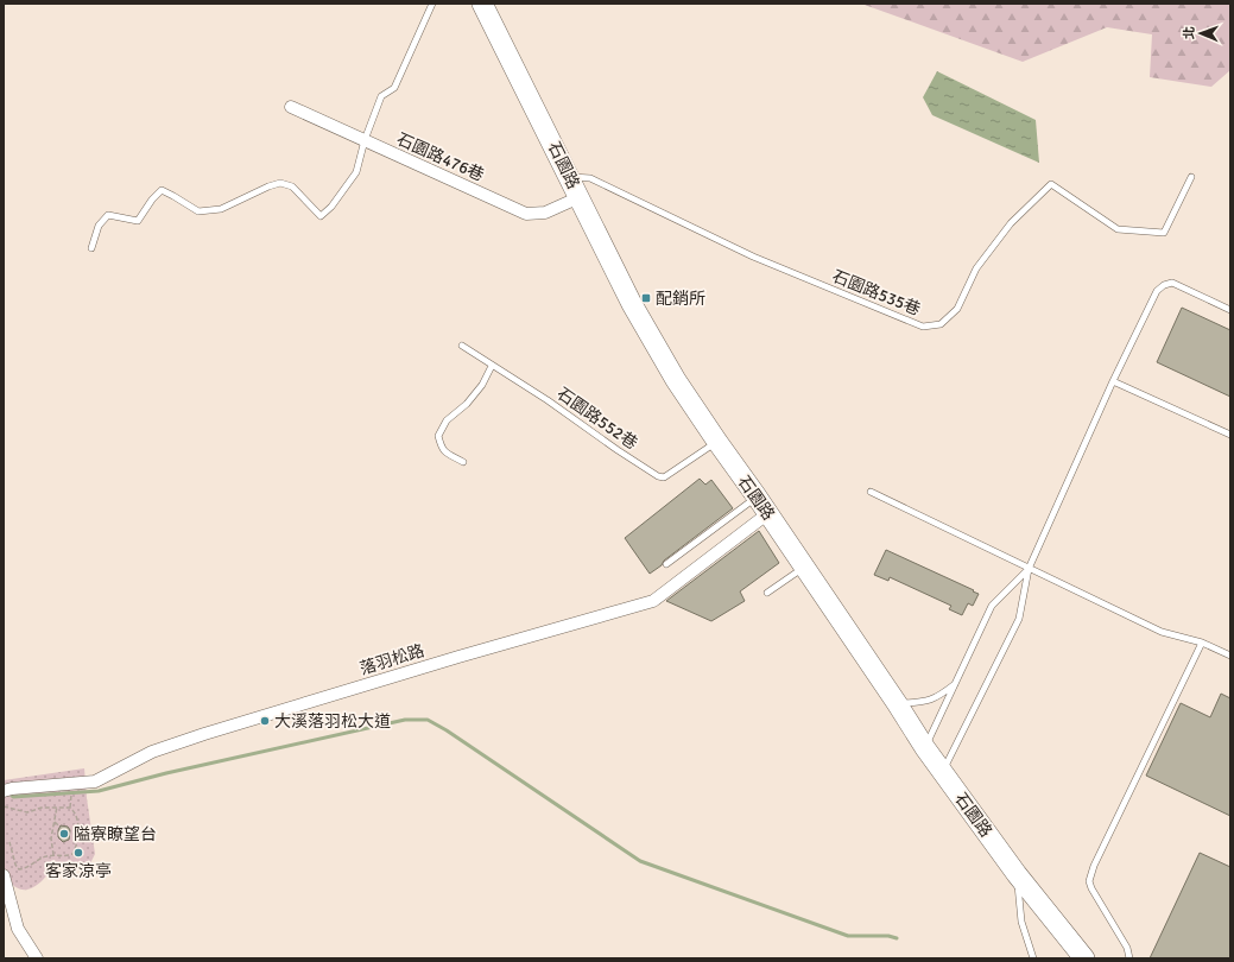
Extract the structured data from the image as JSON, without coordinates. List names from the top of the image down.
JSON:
{
  "streets": {
    "main road": ["石園路"],
    "street": ["石園路476巷", "落羽松路"],
    "lane": ["石園路535巷", "石園路552巷"]
  },
  "crossings": [
    ["石園路476巷", "石園路"],
    ["石園路", "石園路535巷"],
    ["石園路", "石園路552巷"],
    ["石園路", "落羽松路"]
  ],
  "places": {
    "transit": ["配銷所"],
    "other": ["大溪落羽松大道", "隘寮瞭望台", "客家涼亭"]
  },
  "north": "left"
}
